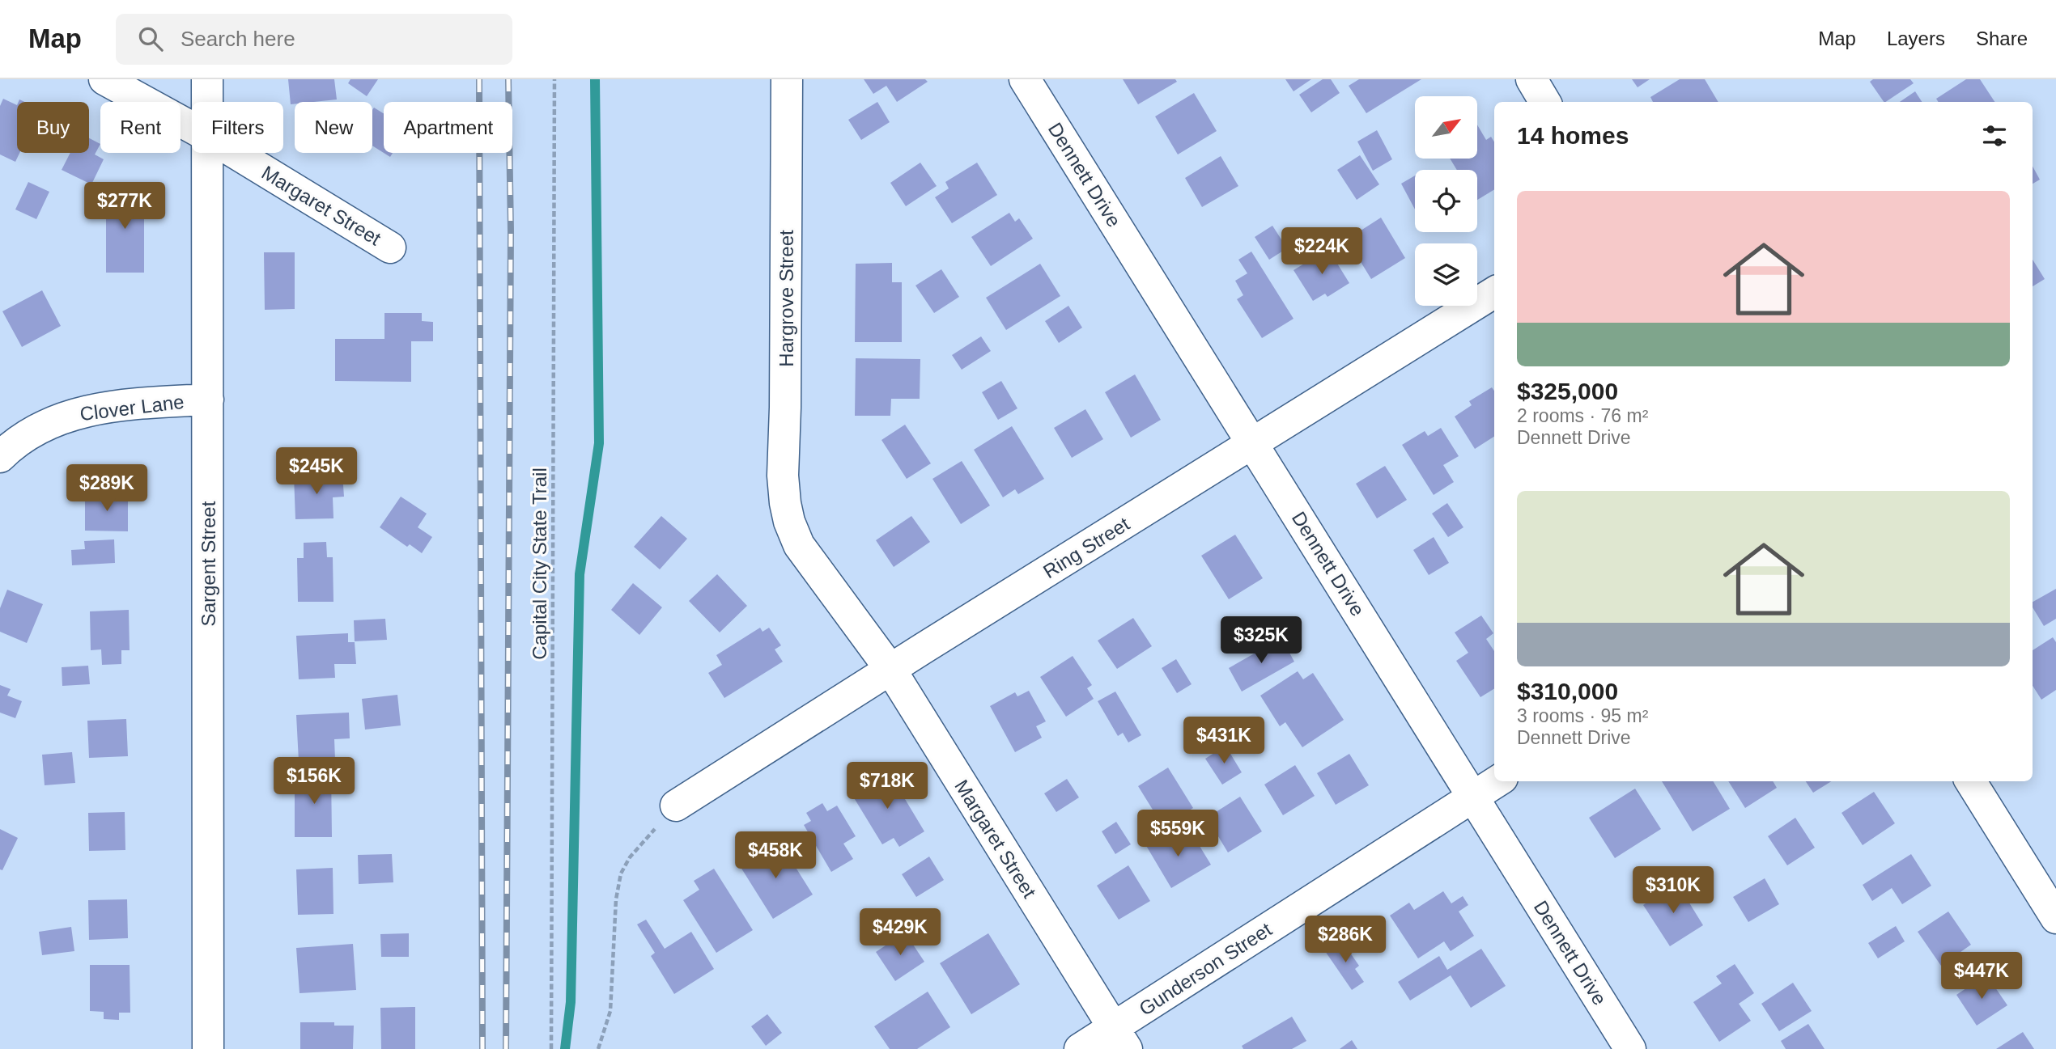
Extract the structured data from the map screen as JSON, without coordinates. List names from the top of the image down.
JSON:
{
  "streets": {
    "street": [
      "Dennett Drive",
      "Margaret Street",
      "Hargrove Street",
      "Clover Lane",
      "Ring Street",
      "Sargent Street",
      "Gunderson Street"
    ],
    "path": ["Capital City State Trail"]
  },
  "crossings": [
    ["Dennett Drive", "Ring Street"],
    ["Dennett Drive", "Gunderson Street"],
    ["Margaret Street", "Hargrove Street"],
    ["Margaret Street", "Ring Street"],
    ["Margaret Street", "Gunderson Street"],
    ["Clover Lane", "Sargent Street"]
  ],
  "north": "top right",
  "page": {
    "header": "Map",
    "search": "Search here",
    "nav": ["Map", "Layers", "Share"],
    "chip": [
      "Buy",
      "Rent",
      "Filters",
      "New",
      "Apartment"
    ],
    "heading": "14 homes",
    "list": [
      {
        "name": "$325,000",
        "note": "2 rooms · 76 m² · Dennett Drive"
      },
      {
        "name": "$310,000",
        "note": "3 rooms · 95 m² · Dennett Drive"
      }
    ],
    "price": [
      "$277K",
      "$224K",
      "$245K",
      "$289K",
      "$325K",
      "$431K",
      "$156K",
      "$718K",
      "$559K",
      "$458K",
      "$310K",
      "$429K",
      "$286K",
      "$447K"
    ]
  }
}
